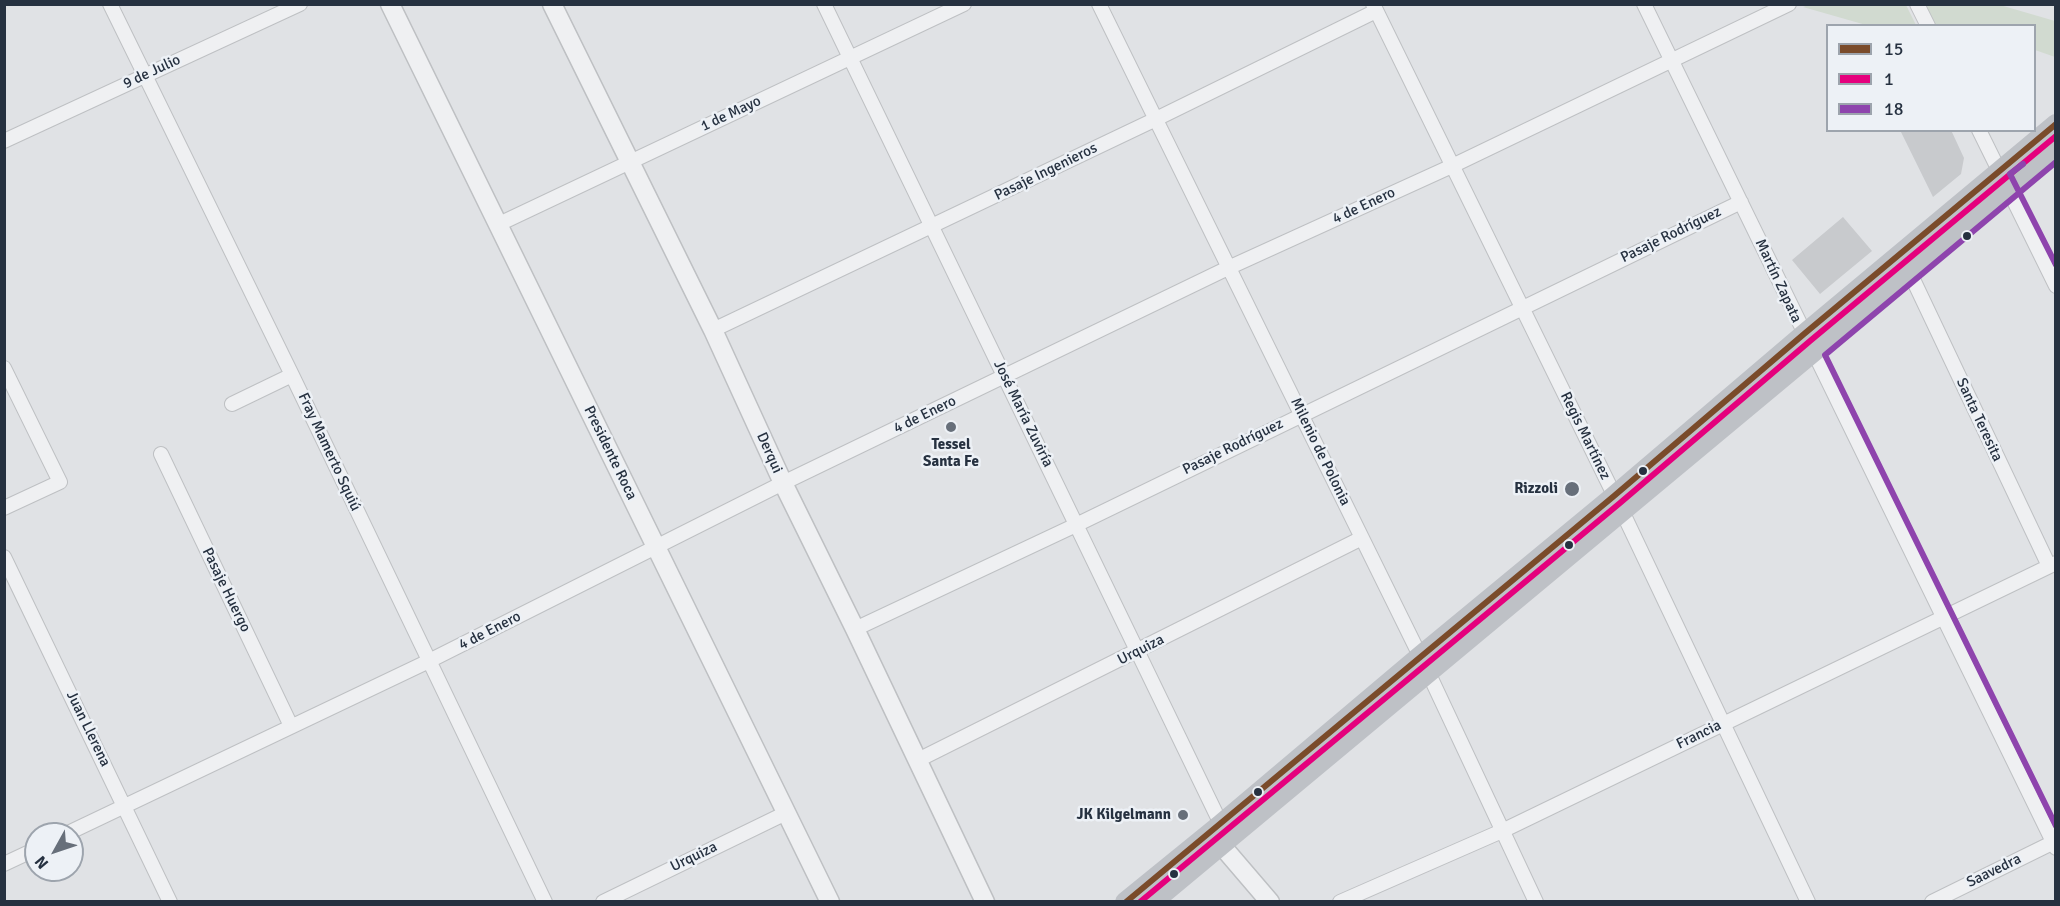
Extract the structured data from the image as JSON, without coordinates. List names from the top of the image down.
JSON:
{
  "streets": {
    "street": [
      "9 de Julio",
      "1 de Mayo",
      "Pasaje Ingenieros",
      "4 de Enero",
      "Pasaje Rodríguez",
      "Martín Zapata",
      "José María Zuviría",
      "Santa Teresita",
      "Regis Martínez",
      "Fray Mamerto Squiú",
      "Milenio de Polonia",
      "Presidente Roca",
      "Derqui",
      "Pasaje Huergo",
      "Urquiza",
      "Juan Llerena",
      "Francia",
      "Saavedra"
    ]
  },
  "crossings": [
    ["9 de Julio", "Fray Mamerto Squiú"],
    ["1 de Mayo", "José María Zuviría"],
    ["1 de Mayo", "Presidente Roca"],
    ["1 de Mayo", "Derqui"],
    ["Pasaje Ingenieros", "José María Zuviría"],
    ["Pasaje Ingenieros", "Regis Martínez"],
    ["Pasaje Ingenieros", "Milenio de Polonia"],
    ["Pasaje Ingenieros", "Derqui"],
    ["4 de Enero", "Martín Zapata"],
    ["4 de Enero", "José María Zuviría"],
    ["4 de Enero", "Regis Martínez"],
    ["4 de Enero", "Fray Mamerto Squiú"],
    ["4 de Enero", "Milenio de Polonia"],
    ["4 de Enero", "Presidente Roca"],
    ["4 de Enero", "Derqui"],
    ["4 de Enero", "Pasaje Huergo"],
    ["4 de Enero", "Juan Llerena"],
    ["Pasaje Rodríguez", "Martín Zapata"],
    ["Pasaje Rodríguez", "José María Zuviría"],
    ["Pasaje Rodríguez", "Regis Martínez"],
    ["Pasaje Rodríguez", "Milenio de Polonia"],
    ["Pasaje Rodríguez", "Derqui"],
    ["Martín Zapata", "Francia"],
    ["Martín Zapata", "Saavedra"],
    ["José María Zuviría", "Urquiza"],
    ["Santa Teresita", "Francia"],
    ["Regis Martínez", "Francia"],
    ["Milenio de Polonia", "Urquiza"],
    ["Milenio de Polonia", "Francia"],
    ["Presidente Roca", "Urquiza"],
    ["Derqui", "Urquiza"]
  ],
  "places": ["Tessel Santa Fe", "Rizzoli", "JK Kilgelmann"],
  "lines": ["transit line 15", "transit line 1", "transit line 18"],
  "legend": ["15", "1", "18"],
  "north": "bottom left"
}
